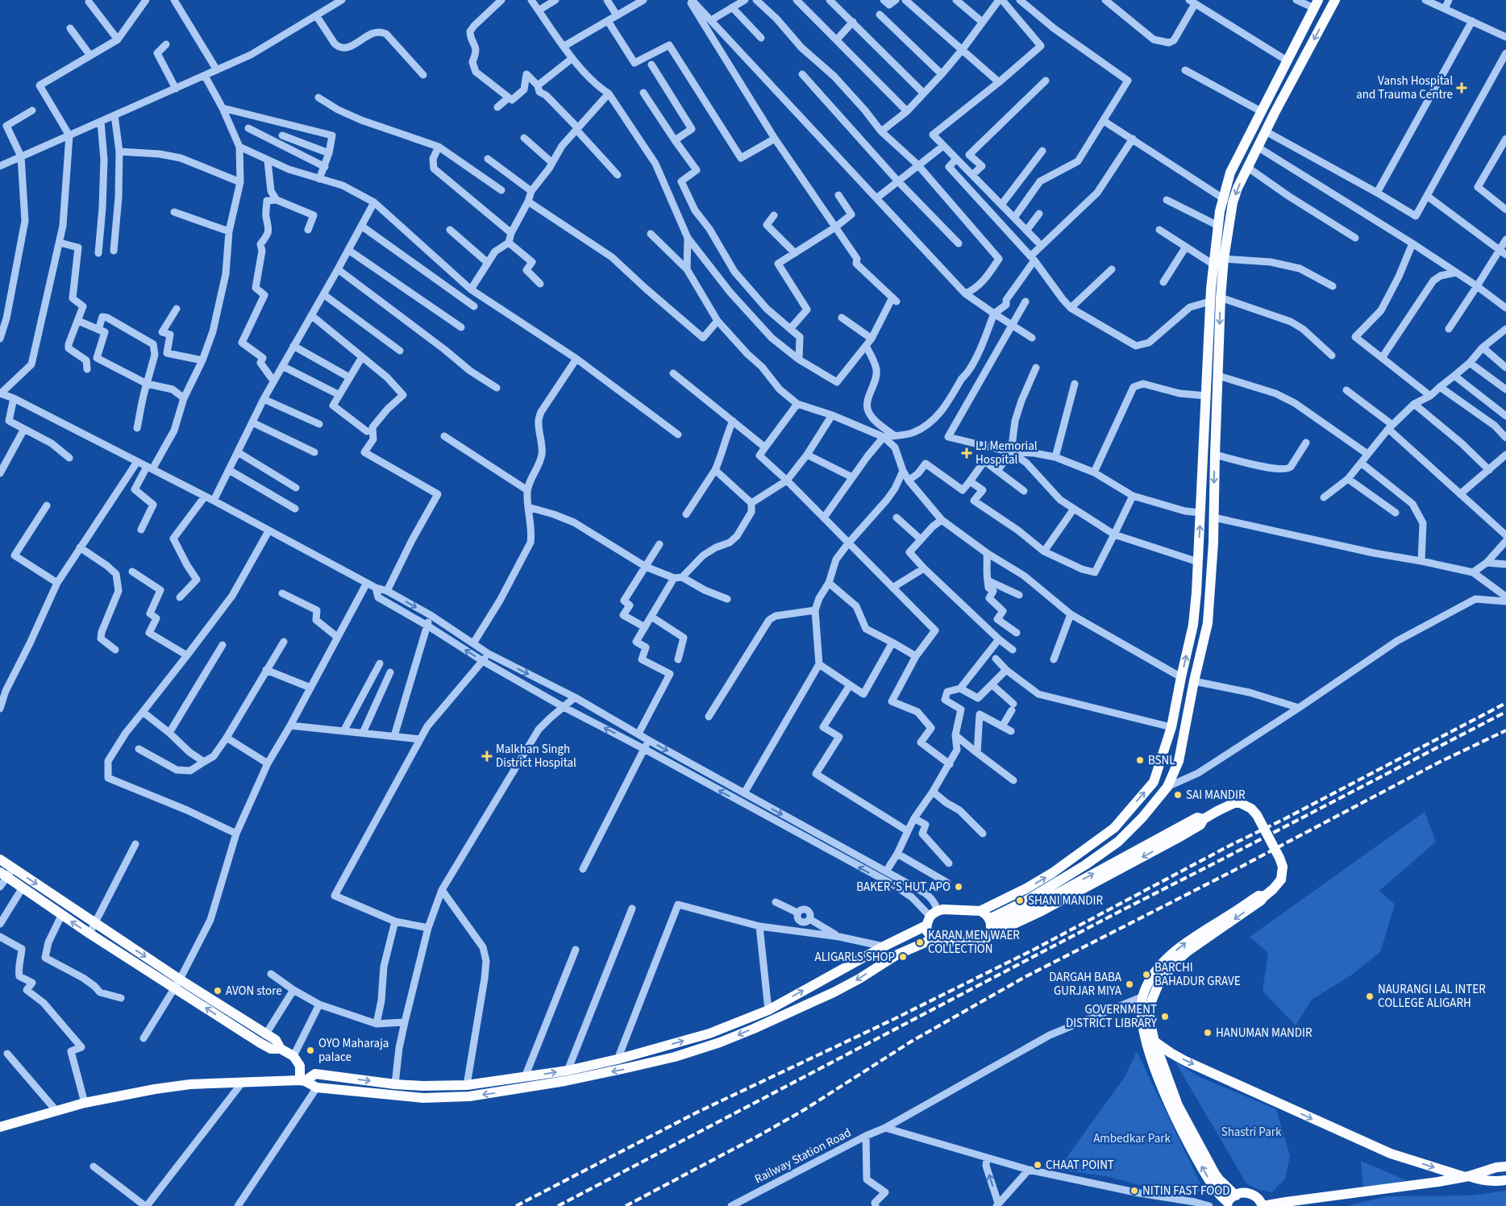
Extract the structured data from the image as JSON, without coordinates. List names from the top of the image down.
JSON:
{
  "streets": {
    "street": ["Railway Station Road"]
  },
  "parks": ["Shastri Park", "Ambedkar Park"],
  "places": {
    "health": ["Vansh Hospital and Trauma Centre", "LJ Memorial Hospital", "Malkhan Singh District Hospital"],
    "other": [
      "BSNL",
      "SAI MANDIR",
      "BAKER 'S HUT APO",
      "SHANI MANDIR",
      "KARAN MEN WAER COLLECTION",
      "ALIGARLS SHOP",
      "BARCHI BAHADUR GRAVE",
      "DARGAH BABA GURJAR MIYA",
      "AVON store",
      "NAURANGI LAL INTER COLLEGE ALIGARH",
      "GOVERNMENT DISTRICT LIBRARY",
      "HANUMAN MANDIR",
      "OYO Maharaja palace",
      "CHAAT POINT",
      "NITIN FAST FOOD"
    ]
  }
}
